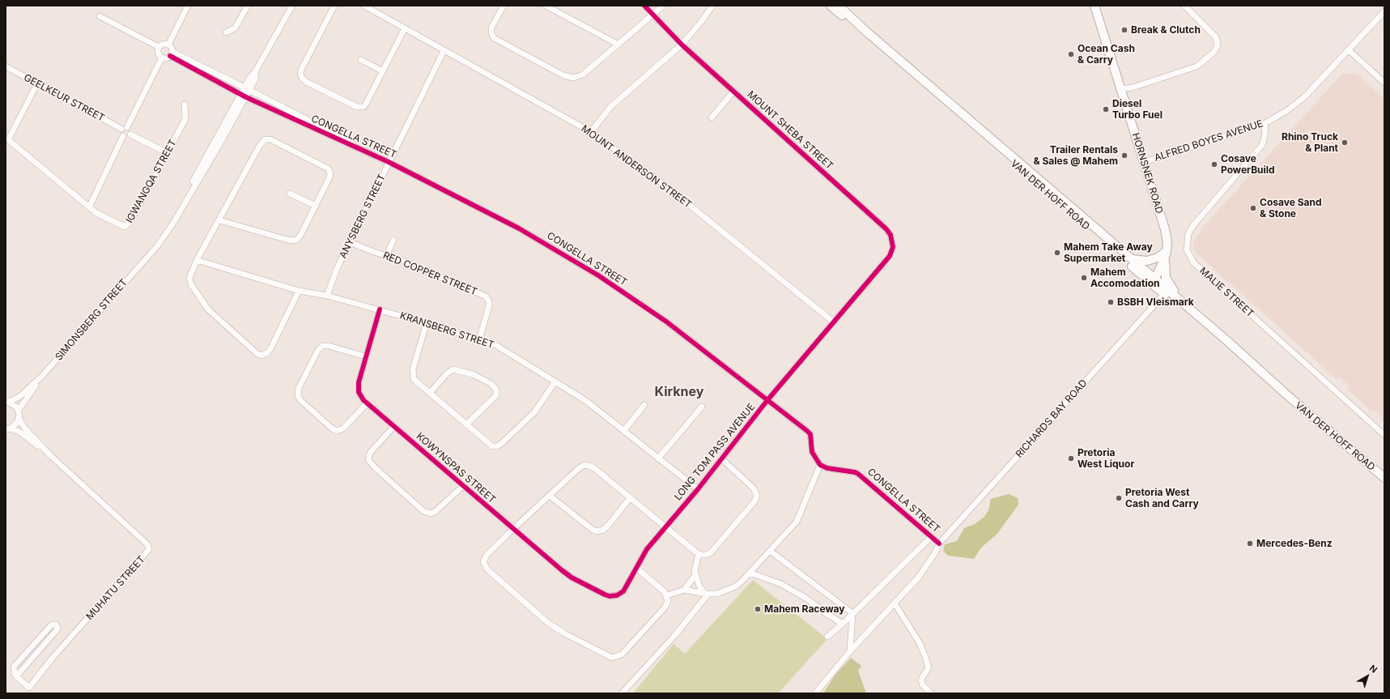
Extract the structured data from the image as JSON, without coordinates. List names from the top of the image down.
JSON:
{
  "streets": {
    "main road": ["HORNSNEK ROAD", "VAN DER HOFF ROAD"],
    "street": [
      "GEELKEUR STREET",
      "MOUNT SHEBA STREET",
      "CONGELLA STREET",
      "ALFRED BOYES AVENUE",
      "MOUNT ANDERSON STREET",
      "IGWANGQA STREET",
      "ANYSBERG STREET",
      "RED COPPER STREET",
      "MALIE STREET",
      "SIMONSBERG STREET",
      "KRANSBERG STREET",
      "RICHARDS BAY ROAD",
      "LONG TOM PASS AVENUE",
      "KOWYNSPAS STREET",
      "MUHATU STREET"
    ]
  },
  "crossings": [
    ["MOUNT SHEBA STREET", "LONG TOM PASS AVENUE"],
    ["CONGELLA STREET", "ANYSBERG STREET"],
    ["CONGELLA STREET", "SIMONSBERG STREET"],
    ["CONGELLA STREET", "RICHARDS BAY ROAD"],
    ["CONGELLA STREET", "LONG TOM PASS AVENUE"],
    ["ALFRED BOYES AVENUE", "HORNSNEK ROAD"],
    ["ALFRED BOYES AVENUE", "MALIE STREET"],
    ["MOUNT ANDERSON STREET", "ANYSBERG STREET"],
    ["MOUNT ANDERSON STREET", "LONG TOM PASS AVENUE"],
    ["HORNSNEK ROAD", "VAN DER HOFF ROAD"],
    ["VAN DER HOFF ROAD", "RICHARDS BAY ROAD"],
    ["ANYSBERG STREET", "RED COPPER STREET"],
    ["ANYSBERG STREET", "KRANSBERG STREET"],
    ["RED COPPER STREET", "KRANSBERG STREET"],
    ["KRANSBERG STREET", "LONG TOM PASS AVENUE"],
    ["KRANSBERG STREET", "KOWYNSPAS STREET"],
    ["LONG TOM PASS AVENUE", "KOWYNSPAS STREET"]
  ],
  "districts": ["Kirkney"],
  "places": [
    "Break & Clutch",
    "Ocean Cash & Carry",
    "Diesel Turbo Fuel",
    "Rhino Truck & Plant",
    "Trailer Rentals & Sales @ Mahem",
    "Cosave PowerBuild",
    "Cosave Sand & Stone",
    "Mahem Take Away Supermarket",
    "Mahem Accomodation",
    "BSBH Vleismark",
    "Pretoria West Liquor",
    "Pretoria West Cash and Carry",
    "Mercedes-Benz",
    "Mahem Raceway"
  ],
  "north": "top right"
}
